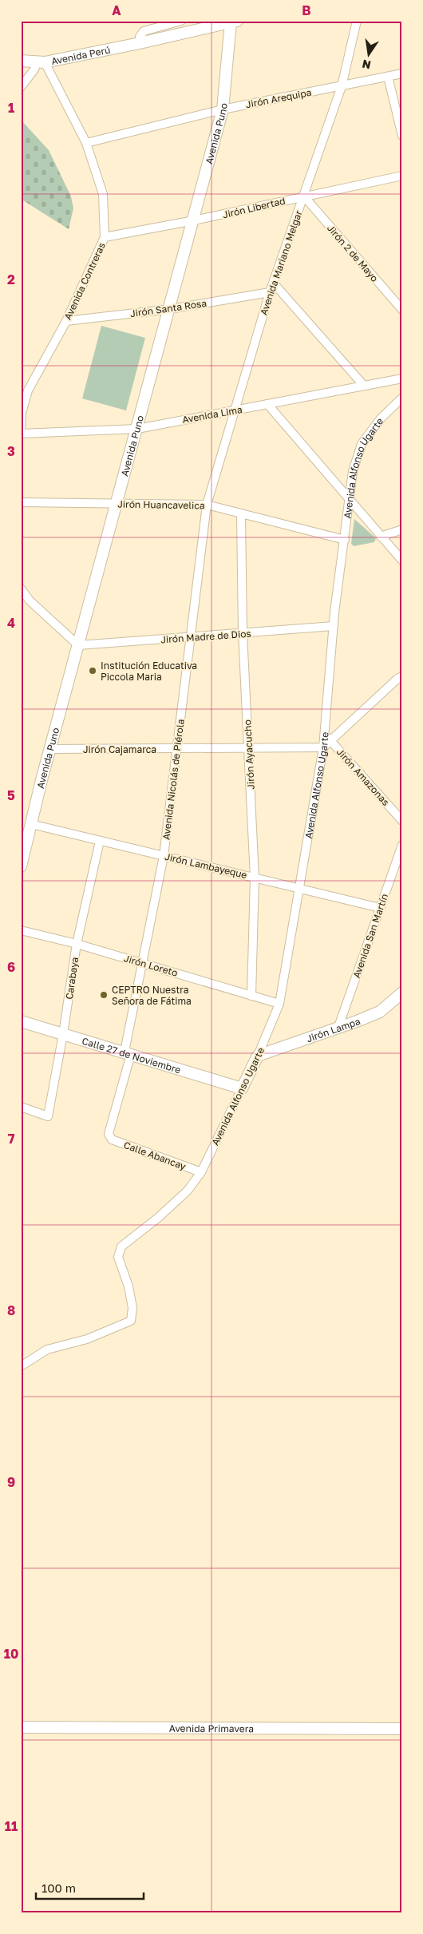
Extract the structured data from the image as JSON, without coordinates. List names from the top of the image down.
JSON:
{
  "streets": {
    "street": [
      "Avenida Perú",
      "Jirón Arequipa",
      "Avenida Puno",
      "Jirón Libertad",
      "Jirón 2 de Mayo",
      "Avenida Mariano Melgar",
      "Avenida Contreras",
      "Jirón Santa Rosa",
      "Avenida Lima",
      "Avenida Alfonso Ugarte",
      "Jirón Huancavelica",
      "Jirón Madre de Dios",
      "Jirón Cajamarca",
      "Jirón Ayacucho",
      "Jirón Amazonas",
      "Avenida Nicolás de Piérola",
      "Jirón Lambayeque",
      "Avenida San Martín",
      "Jirón Loreto",
      "Carabaya",
      "Jirón Lampa",
      "Calle 27 de Noviembre",
      "Calle Abancay",
      "Avenida Primavera"
    ]
  },
  "crossings": [
    ["Avenida Perú", "Avenida Puno"],
    ["Avenida Perú", "Avenida Contreras"],
    ["Jirón Arequipa", "Avenida Puno"],
    ["Jirón Arequipa", "Avenida Mariano Melgar"],
    ["Jirón Arequipa", "Avenida Contreras"],
    ["Avenida Puno", "Jirón Libertad"],
    ["Avenida Puno", "Jirón Santa Rosa"],
    ["Avenida Puno", "Avenida Lima"],
    ["Avenida Puno", "Jirón Huancavelica"],
    ["Avenida Puno", "Jirón Madre de Dios"],
    ["Avenida Puno", "Jirón Cajamarca"],
    ["Avenida Puno", "Jirón Lambayeque"],
    ["Jirón Libertad", "Jirón 2 de Mayo"],
    ["Jirón Libertad", "Avenida Mariano Melgar"],
    ["Jirón Libertad", "Avenida Contreras"],
    ["Jirón 2 de Mayo", "Avenida Mariano Melgar"],
    ["Avenida Mariano Melgar", "Jirón Santa Rosa"],
    ["Avenida Mariano Melgar", "Avenida Lima"],
    ["Avenida Mariano Melgar", "Jirón Huancavelica"],
    ["Avenida Mariano Melgar", "Avenida Nicolás de Piérola"],
    ["Avenida Contreras", "Jirón Santa Rosa"],
    ["Avenida Contreras", "Avenida Lima"],
    ["Avenida Alfonso Ugarte", "Jirón Huancavelica"],
    ["Avenida Alfonso Ugarte", "Jirón Madre de Dios"],
    ["Avenida Alfonso Ugarte", "Jirón Cajamarca"],
    ["Avenida Alfonso Ugarte", "Jirón Amazonas"],
    ["Avenida Alfonso Ugarte", "Jirón Lambayeque"],
    ["Avenida Alfonso Ugarte", "Jirón Loreto"],
    ["Avenida Alfonso Ugarte", "Jirón Lampa"],
    ["Avenida Alfonso Ugarte", "Calle 27 de Noviembre"],
    ["Avenida Alfonso Ugarte", "Calle Abancay"],
    ["Jirón Huancavelica", "Jirón Ayacucho"],
    ["Jirón Huancavelica", "Avenida Nicolás de Piérola"],
    ["Jirón Madre de Dios", "Jirón Ayacucho"],
    ["Jirón Madre de Dios", "Avenida Nicolás de Piérola"],
    ["Jirón Cajamarca", "Jirón Ayacucho"],
    ["Jirón Cajamarca", "Avenida Nicolás de Piérola"],
    ["Jirón Ayacucho", "Jirón Lambayeque"],
    ["Jirón Ayacucho", "Jirón Loreto"],
    ["Avenida Nicolás de Piérola", "Jirón Lambayeque"],
    ["Avenida Nicolás de Piérola", "Jirón Loreto"],
    ["Avenida Nicolás de Piérola", "Calle 27 de Noviembre"],
    ["Avenida Nicolás de Piérola", "Calle Abancay"],
    ["Jirón Lambayeque", "Avenida San Martín"],
    ["Jirón Lambayeque", "Carabaya"],
    ["Avenida San Martín", "Jirón Lampa"],
    ["Jirón Loreto", "Carabaya"],
    ["Carabaya", "Calle 27 de Noviembre"]
  ],
  "places": ["Institución Educativa Piccola Maria", "CEPTRO Nuestra Señora de Fátima"],
  "scale_bar": "100 m",
  "north": "bottom",
  "grid": {
    "columns": ["A", "B"],
    "rows": [
      "1",
      "2",
      "3",
      "4",
      "5",
      "6",
      "7",
      "8",
      "9",
      "10",
      "11"
    ]
  }
}
